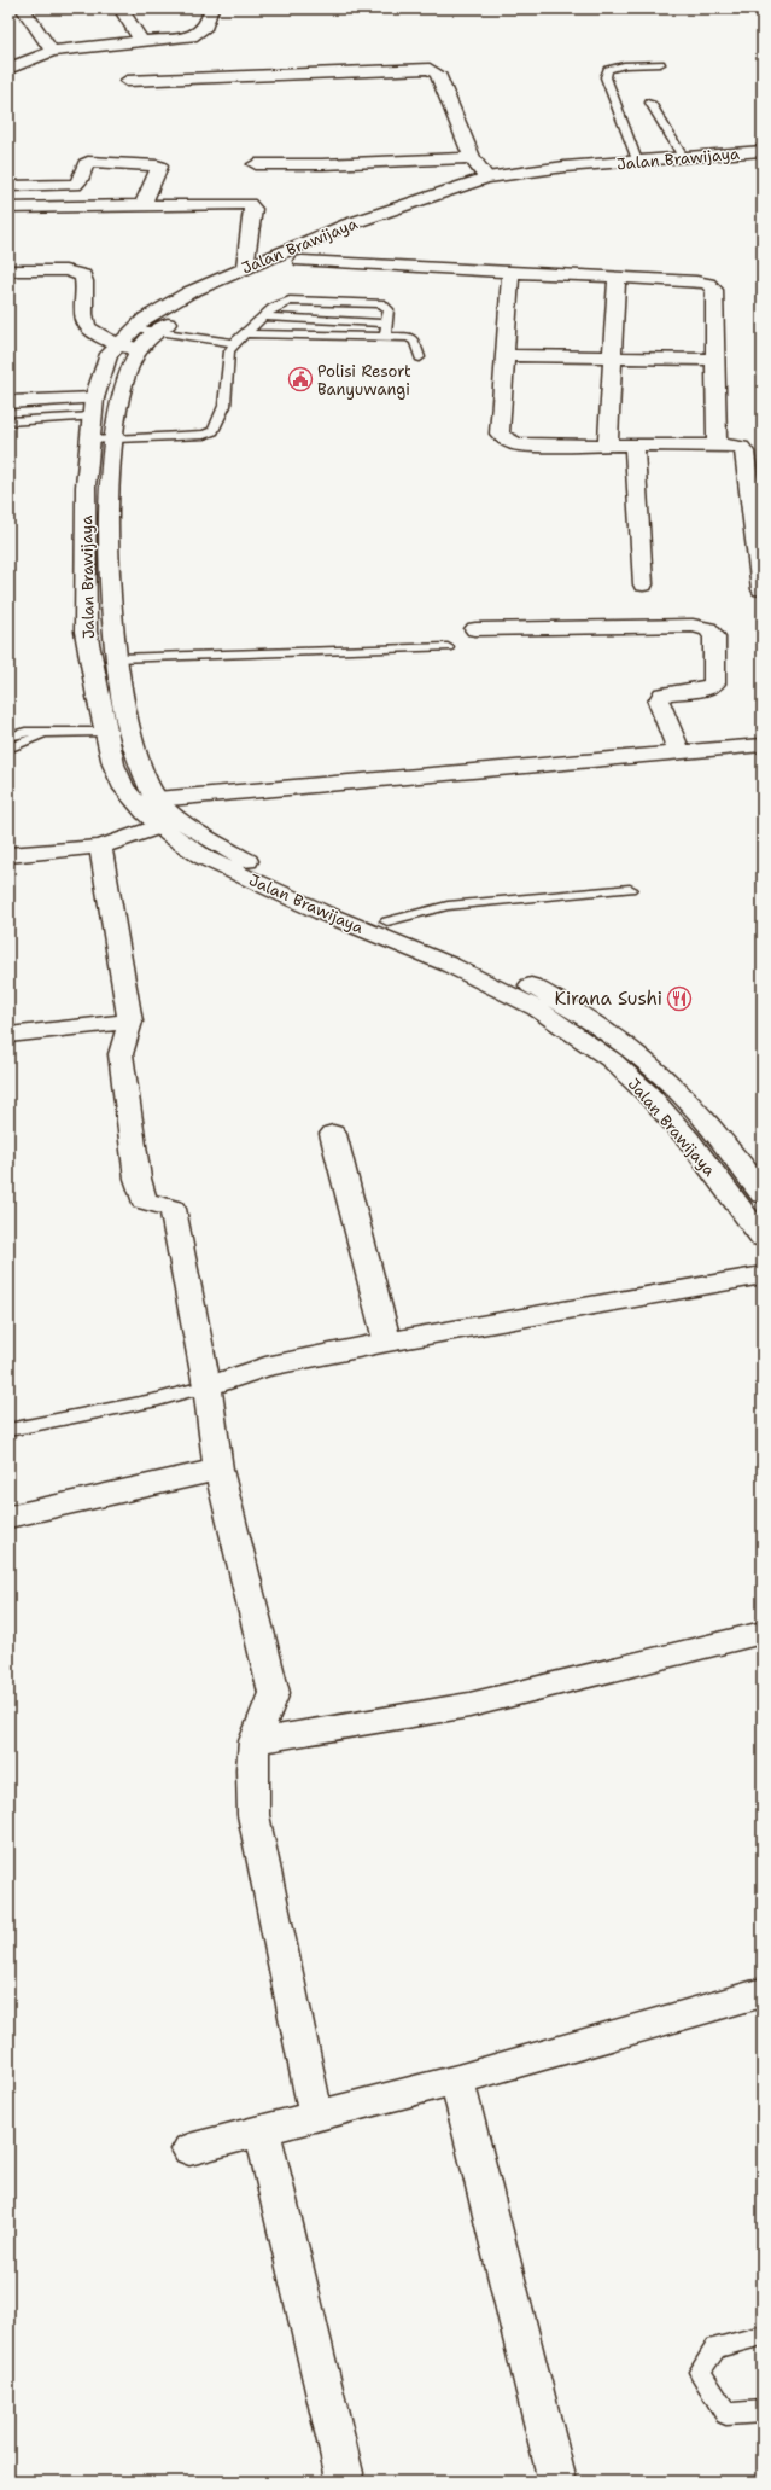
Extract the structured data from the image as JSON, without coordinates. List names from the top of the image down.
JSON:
{
  "streets": {
    "main road": ["Jalan Brawijaya"]
  },
  "places": {
    "public building": ["Polisi Resort Banyuwangi"],
    "restaurant": ["Kirana Sushi"]
  }
}
